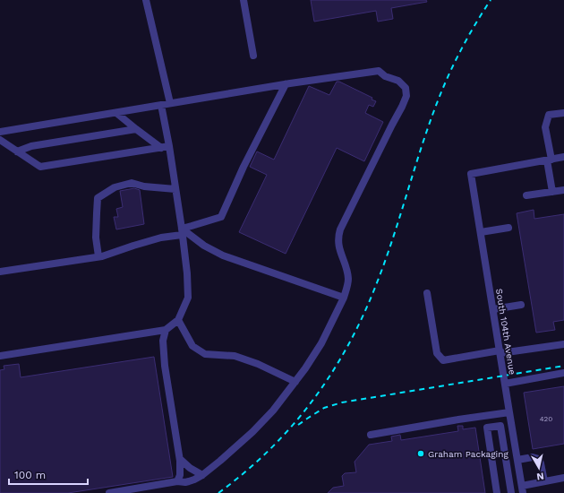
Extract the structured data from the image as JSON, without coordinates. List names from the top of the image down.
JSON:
{
  "streets": {
    "street": ["South 104th Avenue"]
  },
  "places": ["Graham Packaging"],
  "house_numbers": ["420"],
  "scale_bar": "100 m",
  "north": "bottom"
}
